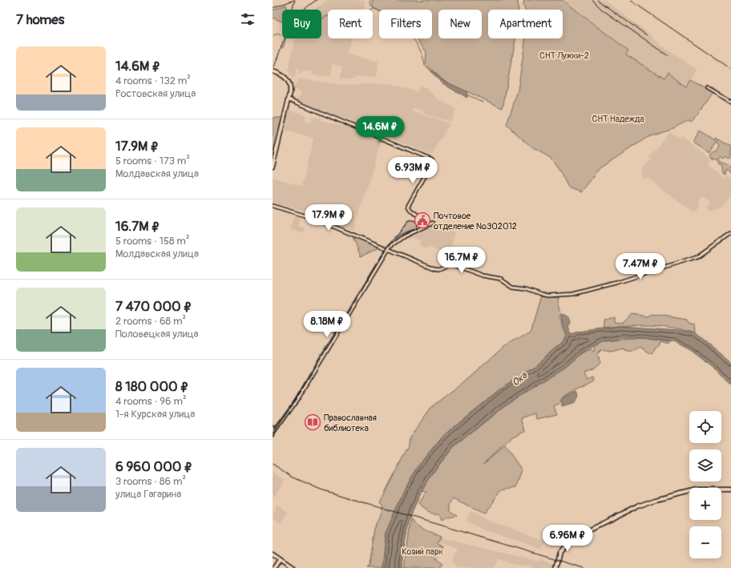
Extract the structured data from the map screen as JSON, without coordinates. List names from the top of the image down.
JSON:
{
  "water": ["Ока"],
  "parks": ["СНТ Лужки-2", "СНТ Надежда", "Козий парк"],
  "places": {
    "public building": ["Почтовое отделение №302012"],
    "library": ["Православная библиотека"]
  },
  "page": {
    "heading": "7 homes",
    "chip": [
      "Buy",
      "Rent",
      "Filters",
      "New",
      "Apartment"
    ],
    "list": [
      {
        "name": "14.6M ₽",
        "note": "4 rooms · 132 m² · Ростовская улица"
      },
      {
        "name": "17.9M ₽",
        "note": "5 rooms · 173 m² · Молдавская улица"
      },
      {
        "name": "16.7M ₽",
        "note": "5 rooms · 158 m² · Молдавская улица"
      },
      {
        "name": "7 470 000 ₽",
        "note": "2 rooms · 68 m² · Половецкая улица"
      },
      {
        "name": "8 180 000 ₽",
        "note": "4 rooms · 96 m² · 1-я Курская улица"
      },
      {
        "name": "6 960 000 ₽",
        "note": "3 rooms · 86 m² · улица Гагарина"
      }
    ],
    "price": [
      "14.6M ₽",
      "6.93M ₽",
      "17.9M ₽",
      "16.7M ₽",
      "7.47M ₽",
      "8.18M ₽",
      "6.96M ₽"
    ],
    "map_buttons": ["+", "−"]
  }
}
